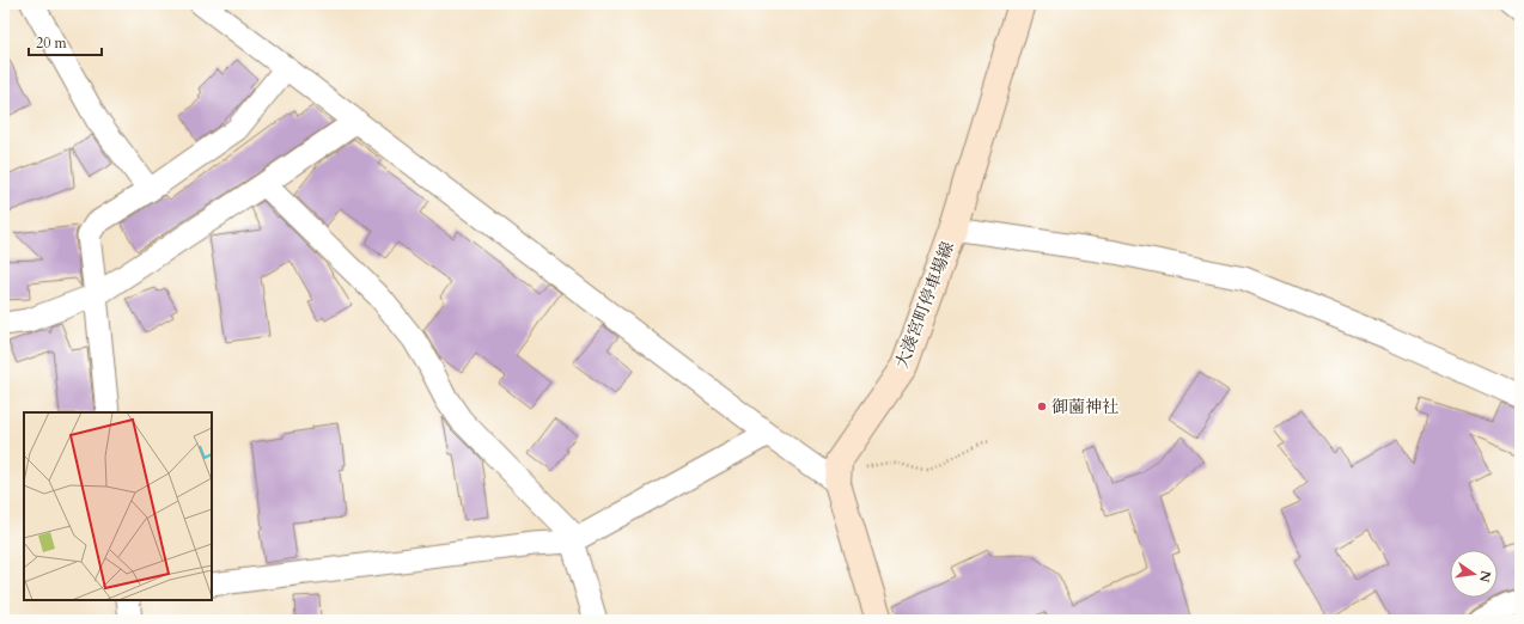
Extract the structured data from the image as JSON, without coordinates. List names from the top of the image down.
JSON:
{
  "streets": {
    "main road": ["大湊宮町停車場線"]
  },
  "places": ["御薗神社"],
  "scale_bar": "20 m",
  "north": "right"
}
